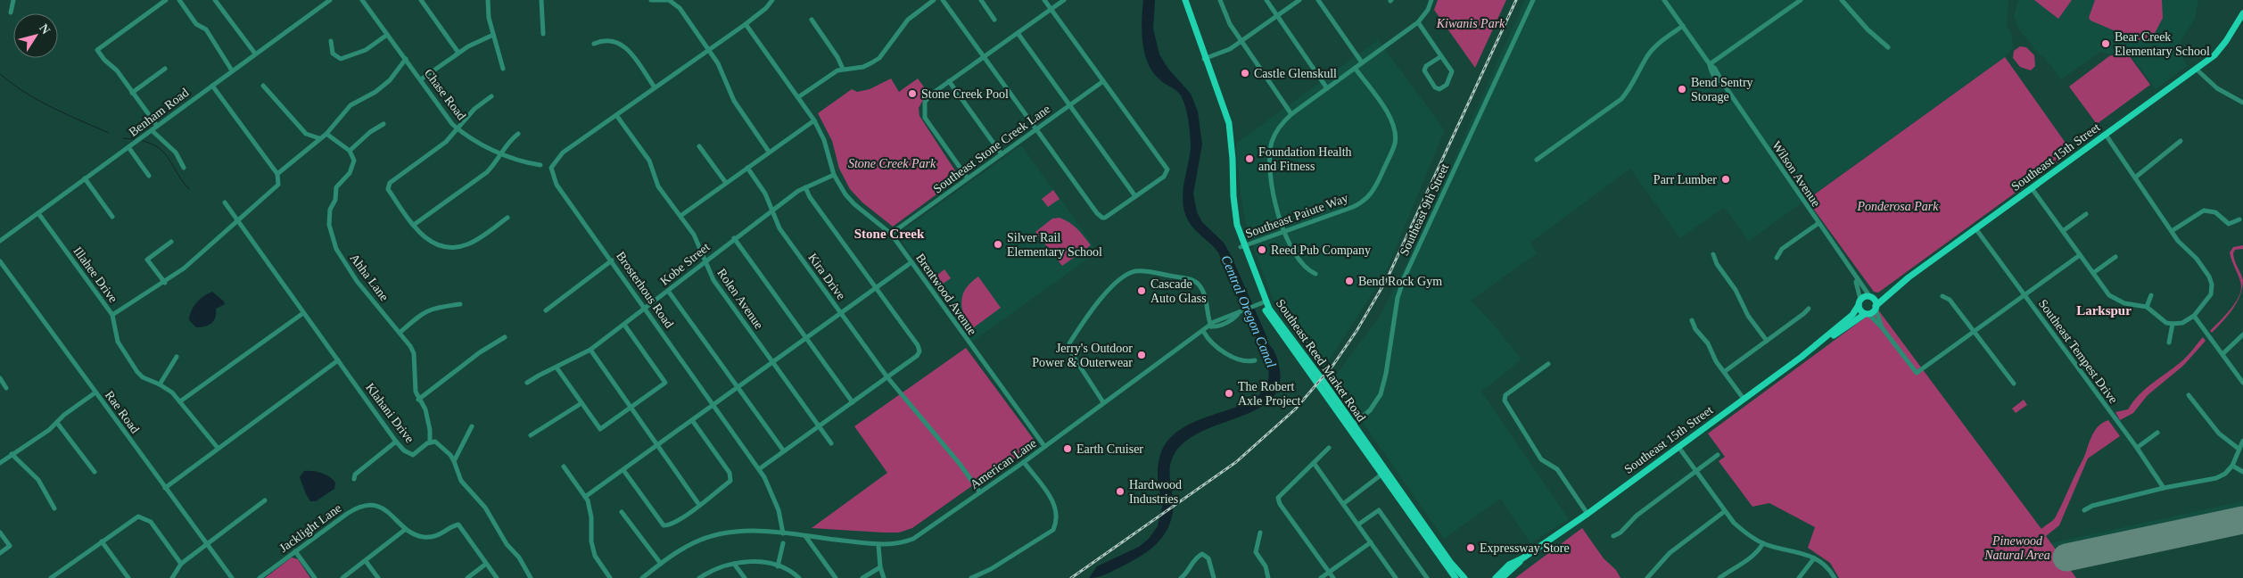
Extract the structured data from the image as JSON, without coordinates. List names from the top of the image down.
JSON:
{
  "streets": {
    "main road": ["Southeast 15th Street", "Southeast Reed Market Road"],
    "street": [
      "Chase Road",
      "Benham Road",
      "Southeast Stone Creek Lane",
      "Wilson Avenue",
      "Southeast 9th Street",
      "Southeast Paiute Way",
      "Kobe Street",
      "Illahee Drive",
      "Kira Drive",
      "Ahha Lane",
      "Brosterhous Road",
      "Brentwood Avenue",
      "Rolen Avenue",
      "Southeast Tempest Drive",
      "Rae Road",
      "Klahani Drive",
      "American Lane",
      "Jacklight Lane"
    ]
  },
  "crossings": [
    ["Benham Road", "Illahee Drive"],
    ["Southeast Stone Creek Lane", "Brentwood Avenue"],
    ["Southeast 15th Street", "Wilson Avenue"],
    ["Southeast 15th Street", "Southeast Tempest Drive"],
    ["Southeast 9th Street", "Southeast Reed Market Road"],
    ["Southeast Paiute Way", "Southeast Reed Market Road"],
    ["Kobe Street", "Kira Drive"],
    ["Kobe Street", "Brosterhous Road"],
    ["Kobe Street", "Brentwood Avenue"],
    ["Kobe Street", "Rolen Avenue"],
    ["Kira Drive", "American Lane"],
    ["Ahha Lane", "Klahani Drive"],
    ["Brosterhous Road", "Brentwood Avenue"],
    ["Brosterhous Road", "Rolen Avenue"],
    ["Brosterhous Road", "American Lane"],
    ["Brentwood Avenue", "American Lane"],
    ["Southeast Reed Market Road", "American Lane"]
  ],
  "districts": ["Stone Creek", "Larkspur"],
  "water": ["Central Oregon Canal"],
  "parks": [
    "Kiwanis Park",
    "Stone Creek Park",
    "Ponderosa Park",
    "Pinewood Natural Area"
  ],
  "places": [
    "Bear Creek Elementary School",
    "Castle Glenskull",
    "Bend Sentry Storage",
    "Stone Creek Pool",
    "Foundation Health and Fitness",
    "Parr Lumber",
    "Silver Rail Elementary School",
    "Reed Pub Company",
    "Bend Rock Gym",
    "Cascade Auto Glass",
    "Jerry's Outdoor Power & Outerwear",
    "The Robert Axle Project",
    "Earth Cruiser",
    "Hardwood Industries",
    "Expressway Store"
  ],
  "north": "top right"
}
